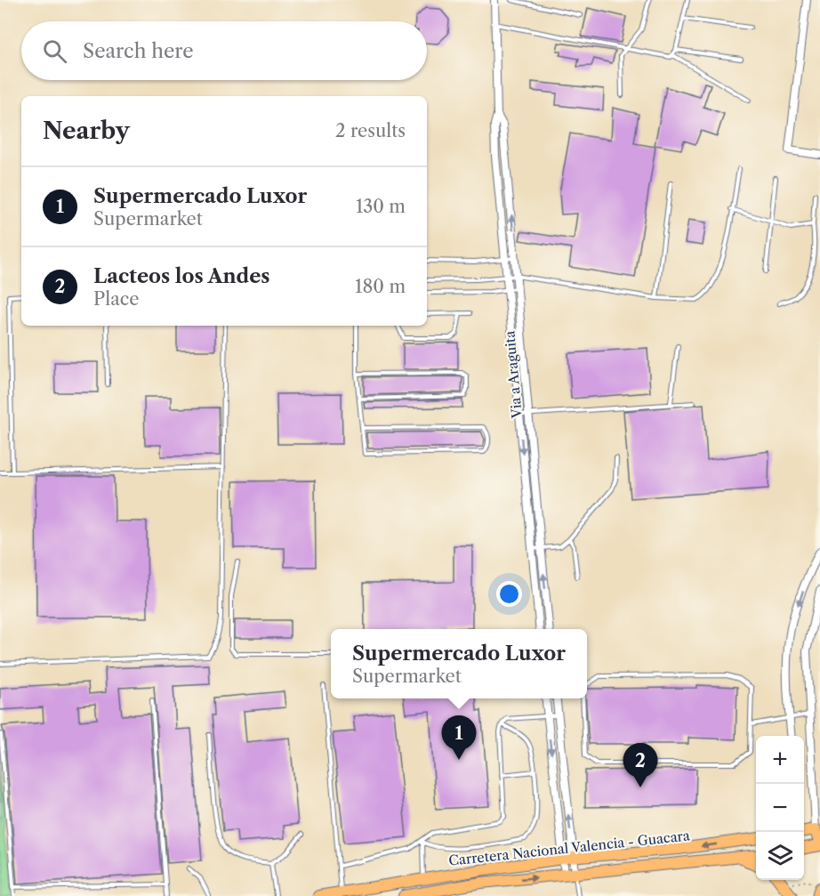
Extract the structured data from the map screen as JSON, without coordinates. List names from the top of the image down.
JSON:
{
  "streets": {
    "main road": ["Carretera Nacional Valencia - Guacara"],
    "street": ["Via a Araguita"]
  },
  "page": {
    "search": "Search here",
    "heading": ["Nearby", "2 results"],
    "list": [
      {
        "mark": "1",
        "name": "Supermercado Luxor",
        "note": "Supermarket",
        "value": "130 m"
      },
      {
        "mark": "2",
        "name": "Lacteos los Andes",
        "note": "Place",
        "value": "180 m"
      }
    ],
    "popup": ["Supermercado Luxor", "Supermarket"],
    "pins": ["1", "2"],
    "map_buttons": ["+", "−"]
  }
}
